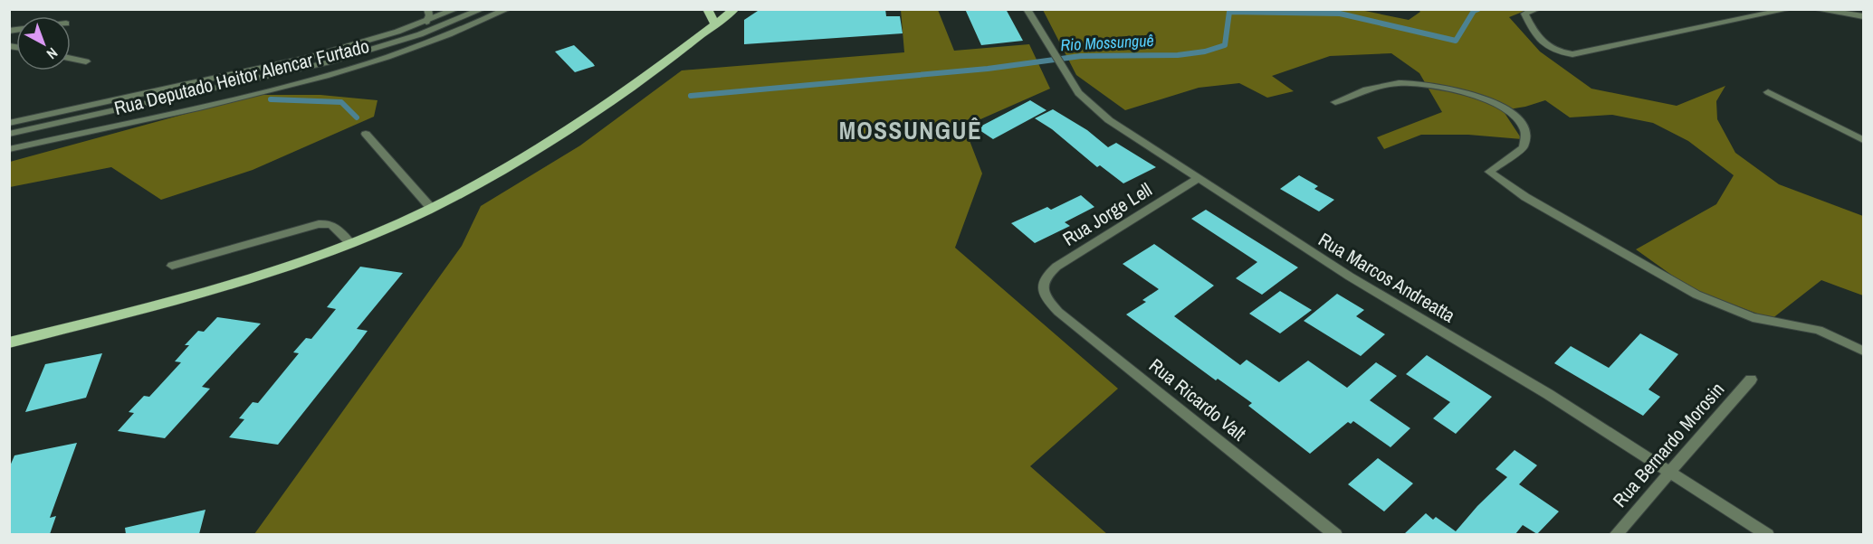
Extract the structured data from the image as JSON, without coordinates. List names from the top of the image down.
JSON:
{
  "streets": {
    "street": [
      "Rua Deputado Heitor Alencar Furtado",
      "Rua Jorge Lell",
      "Rua Marcos Andreatta",
      "Rua Ricardo Valt",
      "Rua Bernardo Morosin"
    ]
  },
  "crossings": [
    ["Rua Jorge Lell", "Rua Marcos Andreatta"],
    ["Rua Jorge Lell", "Rua Ricardo Valt"],
    ["Rua Marcos Andreatta", "Rua Bernardo Morosin"]
  ],
  "districts": ["MOSSUNGUÊ"],
  "water": ["Rio Mossunguê"],
  "north": "bottom right"
}
